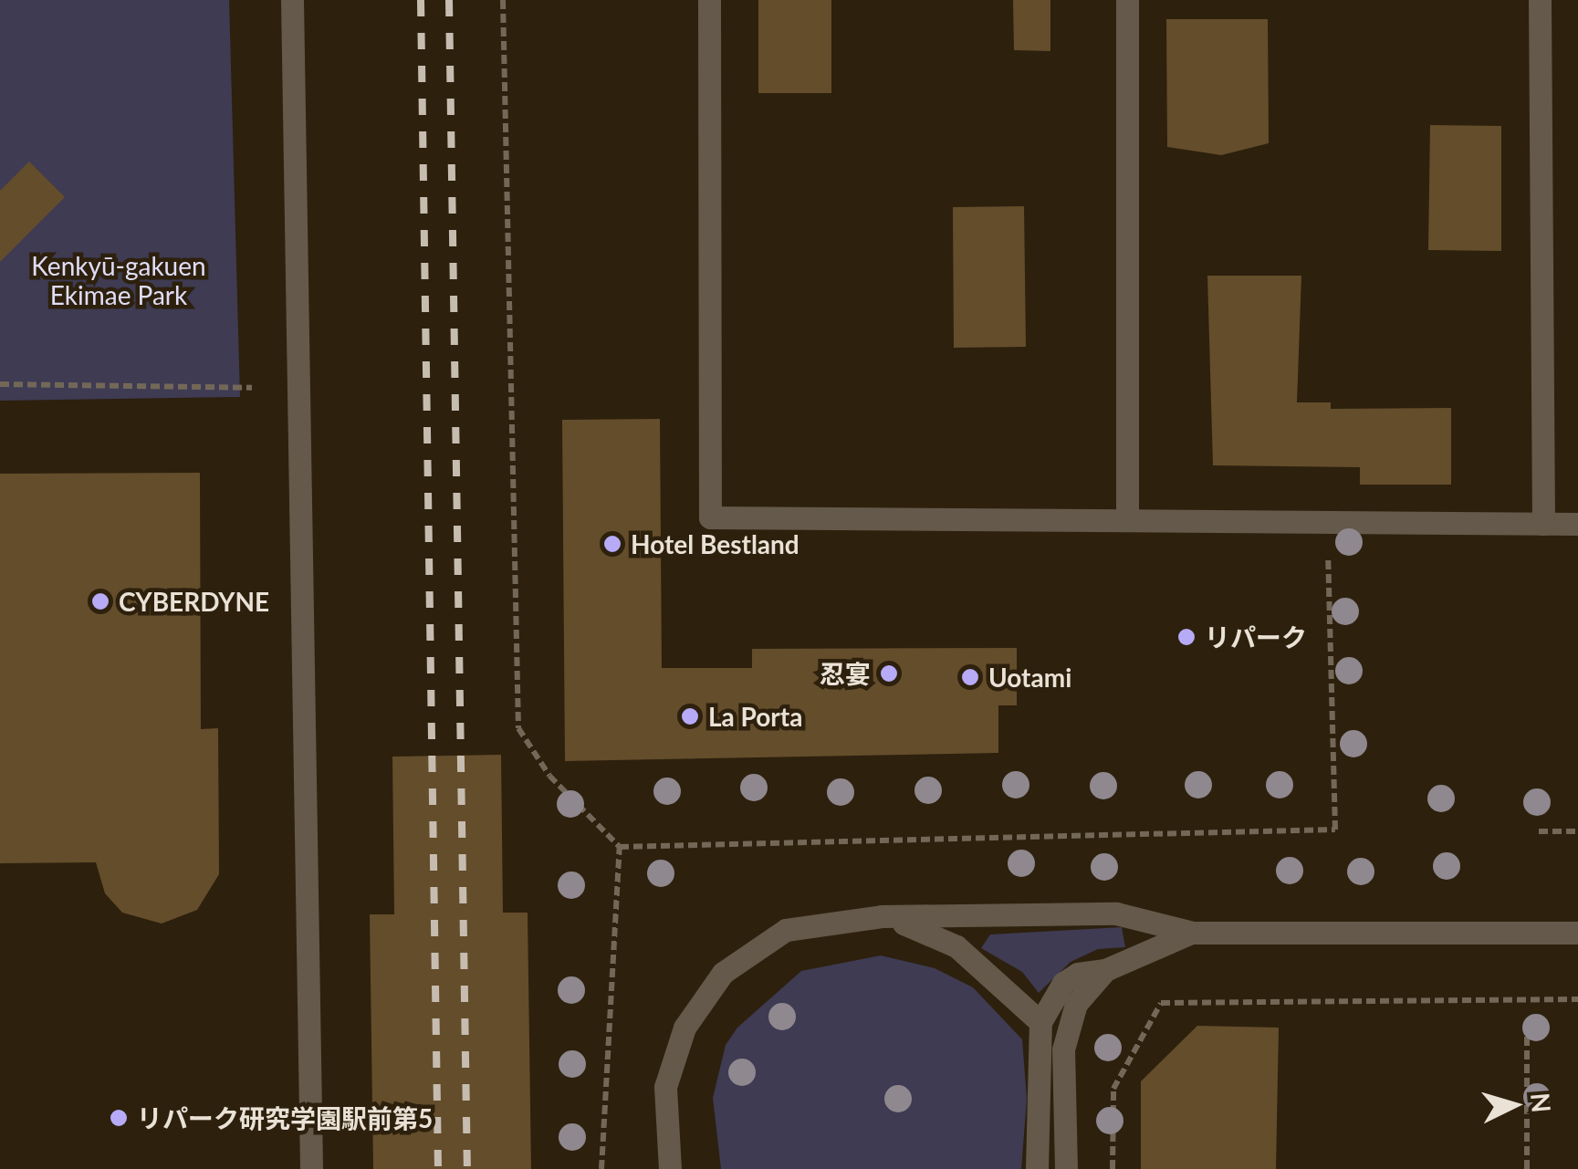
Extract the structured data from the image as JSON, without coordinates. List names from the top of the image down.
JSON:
{
  "parks": ["Kenkyū-gakuen Ekimae Park"],
  "places": [
    "Hotel Bestland",
    "CYBERDYNE",
    "リパーク",
    "忍宴",
    "Uotami",
    "La Porta",
    "リパーク研究学園駅前第5"
  ],
  "north": "right"
}
